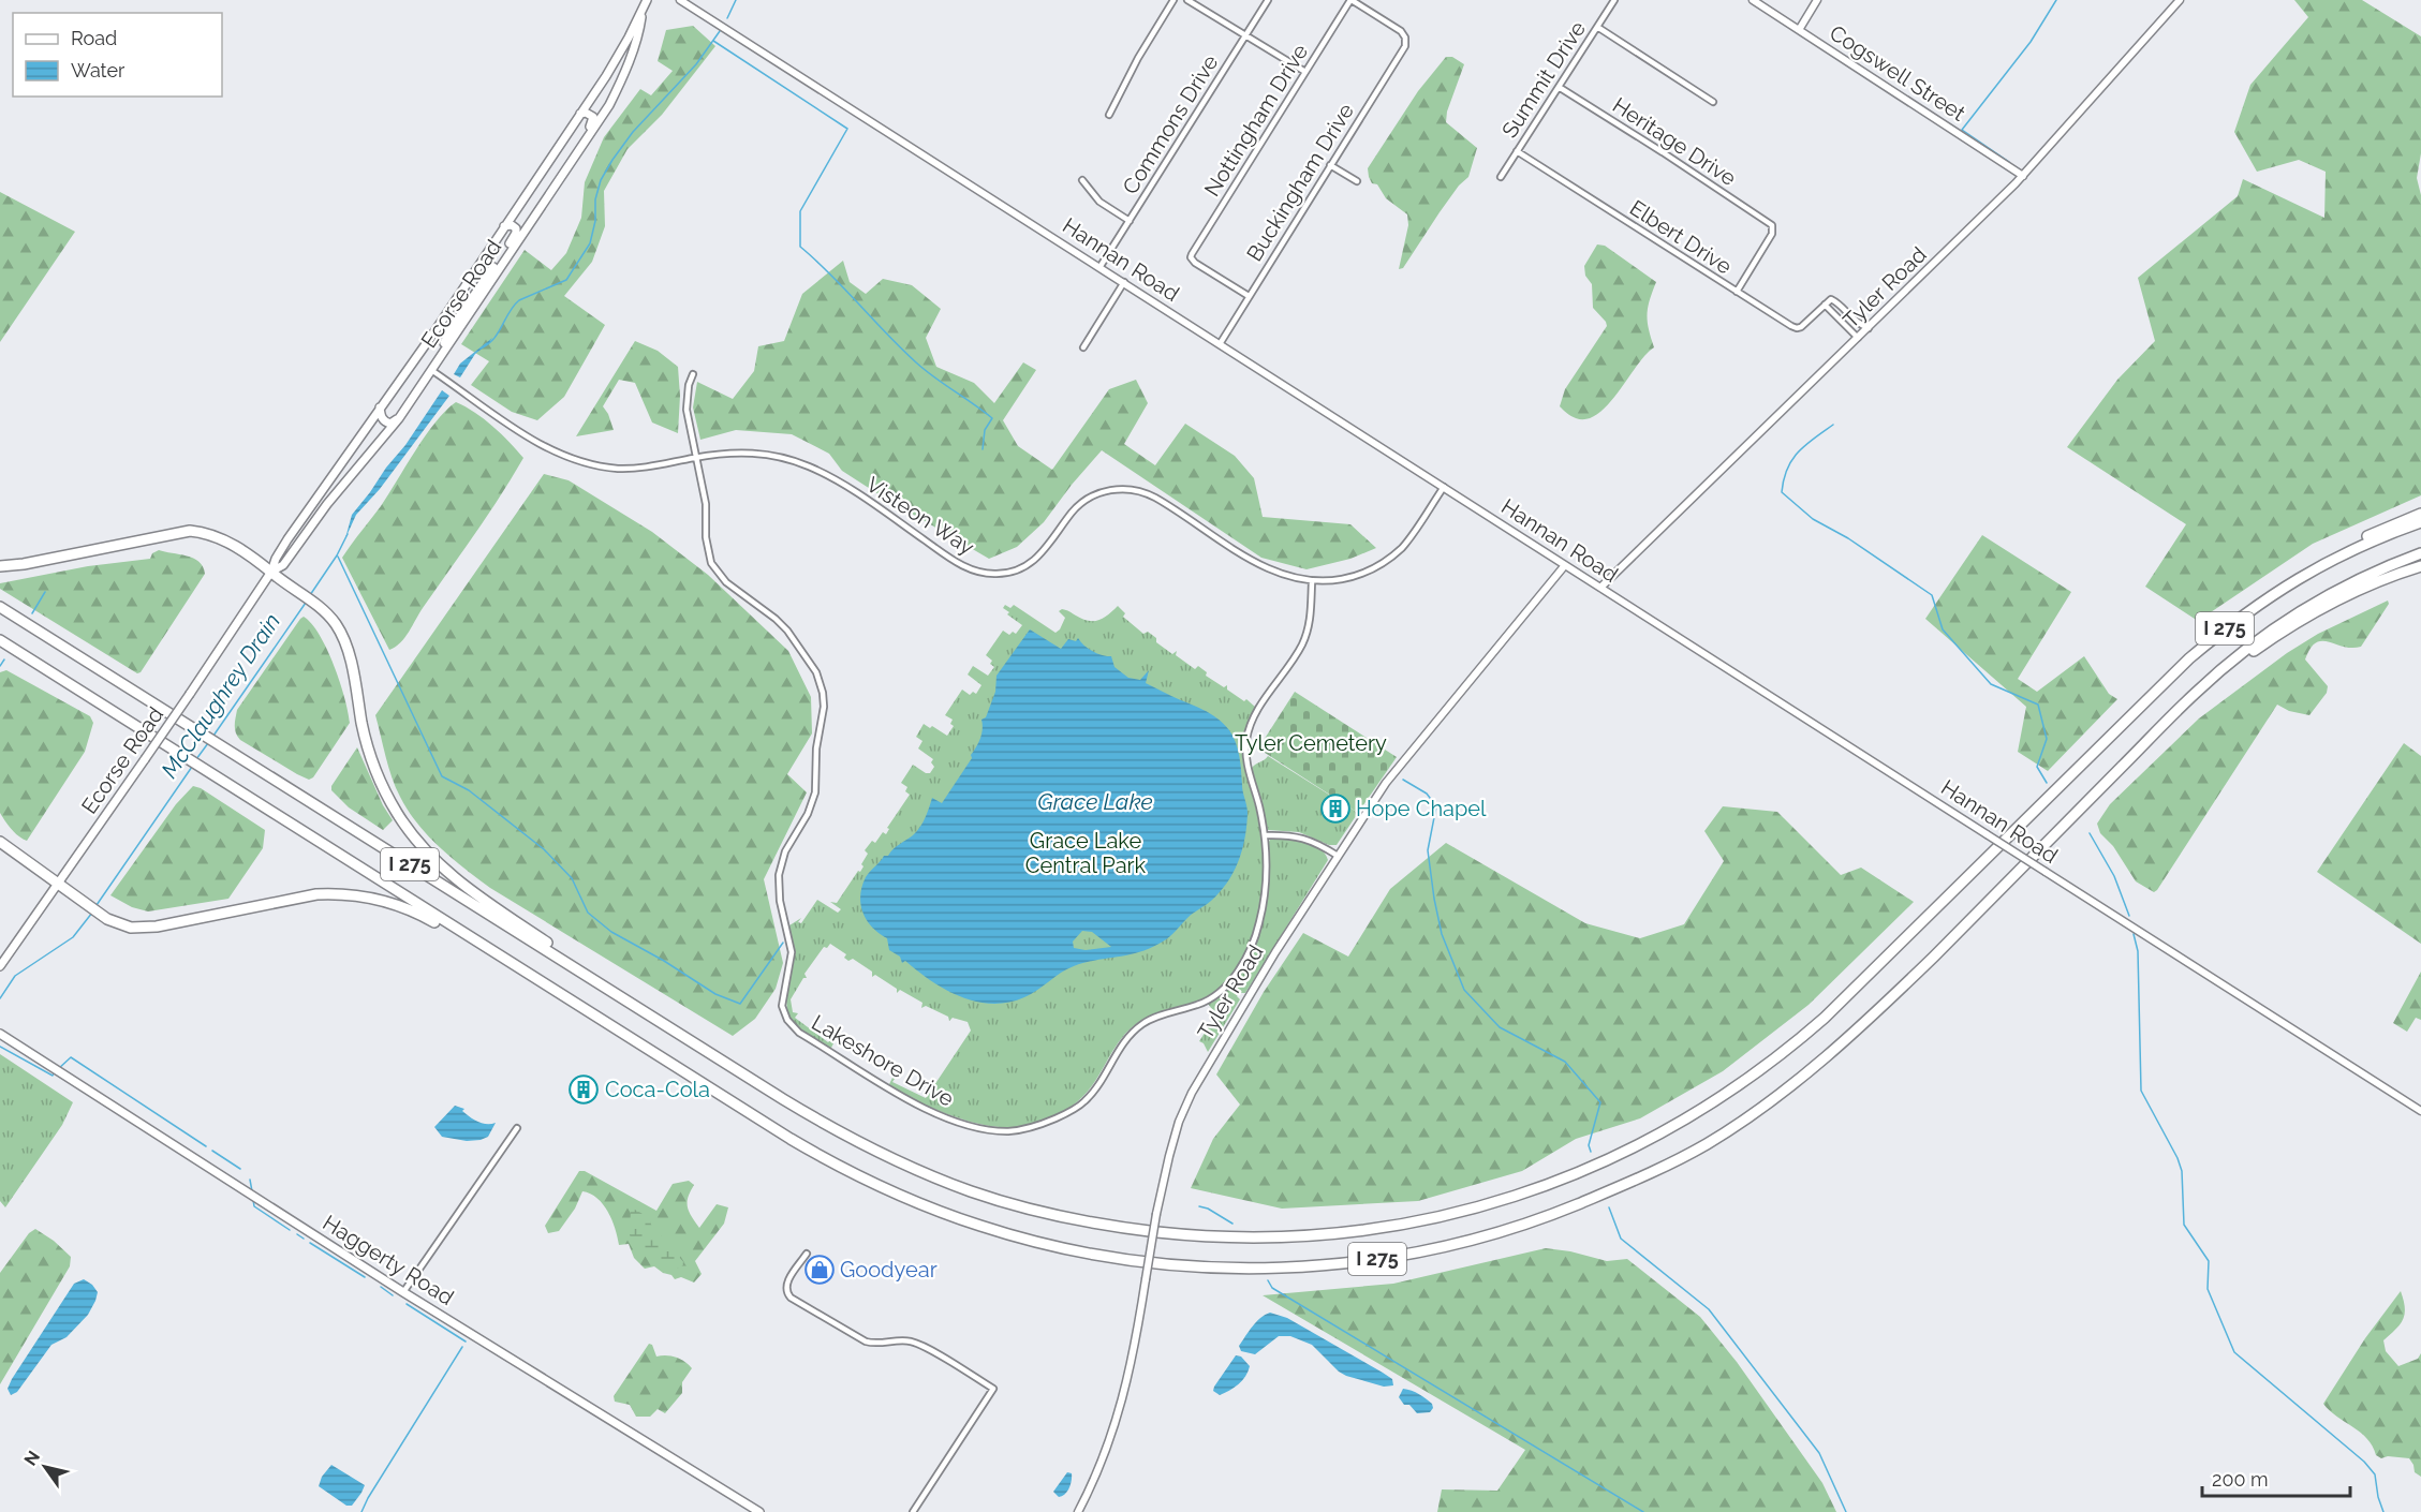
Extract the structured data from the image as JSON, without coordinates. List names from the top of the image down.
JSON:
{
  "streets": {
    "highway": ["I 275"],
    "main road": ["Ecorse Road", "Haggerty Road"],
    "street": [
      "Cogswell Street",
      "Summit Drive",
      "Nottingham Drive",
      "Commons Drive",
      "Heritage Drive",
      "Buckingham Drive",
      "Elbert Drive",
      "Hannan Road",
      "Tyler Road",
      "Visteon Way",
      "Lakeshore Drive"
    ]
  },
  "crossings": [
    ["Cogswell Street", "Tyler Road"],
    ["Summit Drive", "Heritage Drive"],
    ["Summit Drive", "Elbert Drive"],
    ["Nottingham Drive", "Buckingham Drive"],
    ["Commons Drive", "Hannan Road"],
    ["Heritage Drive", "Elbert Drive"],
    ["Buckingham Drive", "Hannan Road"],
    ["Hannan Road", "Tyler Road"],
    ["Hannan Road", "Visteon Way"],
    ["Ecorse Road", "Visteon Way"],
    ["Visteon Way", "Lakeshore Drive"]
  ],
  "water": ["McClaughrey Drain", "Grace Lake"],
  "parks": ["Tyler Cemetery", "Grace Lake Central Park"],
  "places": {
    "building": ["Hope Chapel", "Coca-Cola"],
    "shop": ["Goodyear"]
  },
  "legend": ["Road", "Water"],
  "scale_bar": "200 m",
  "north": "top left"
}
